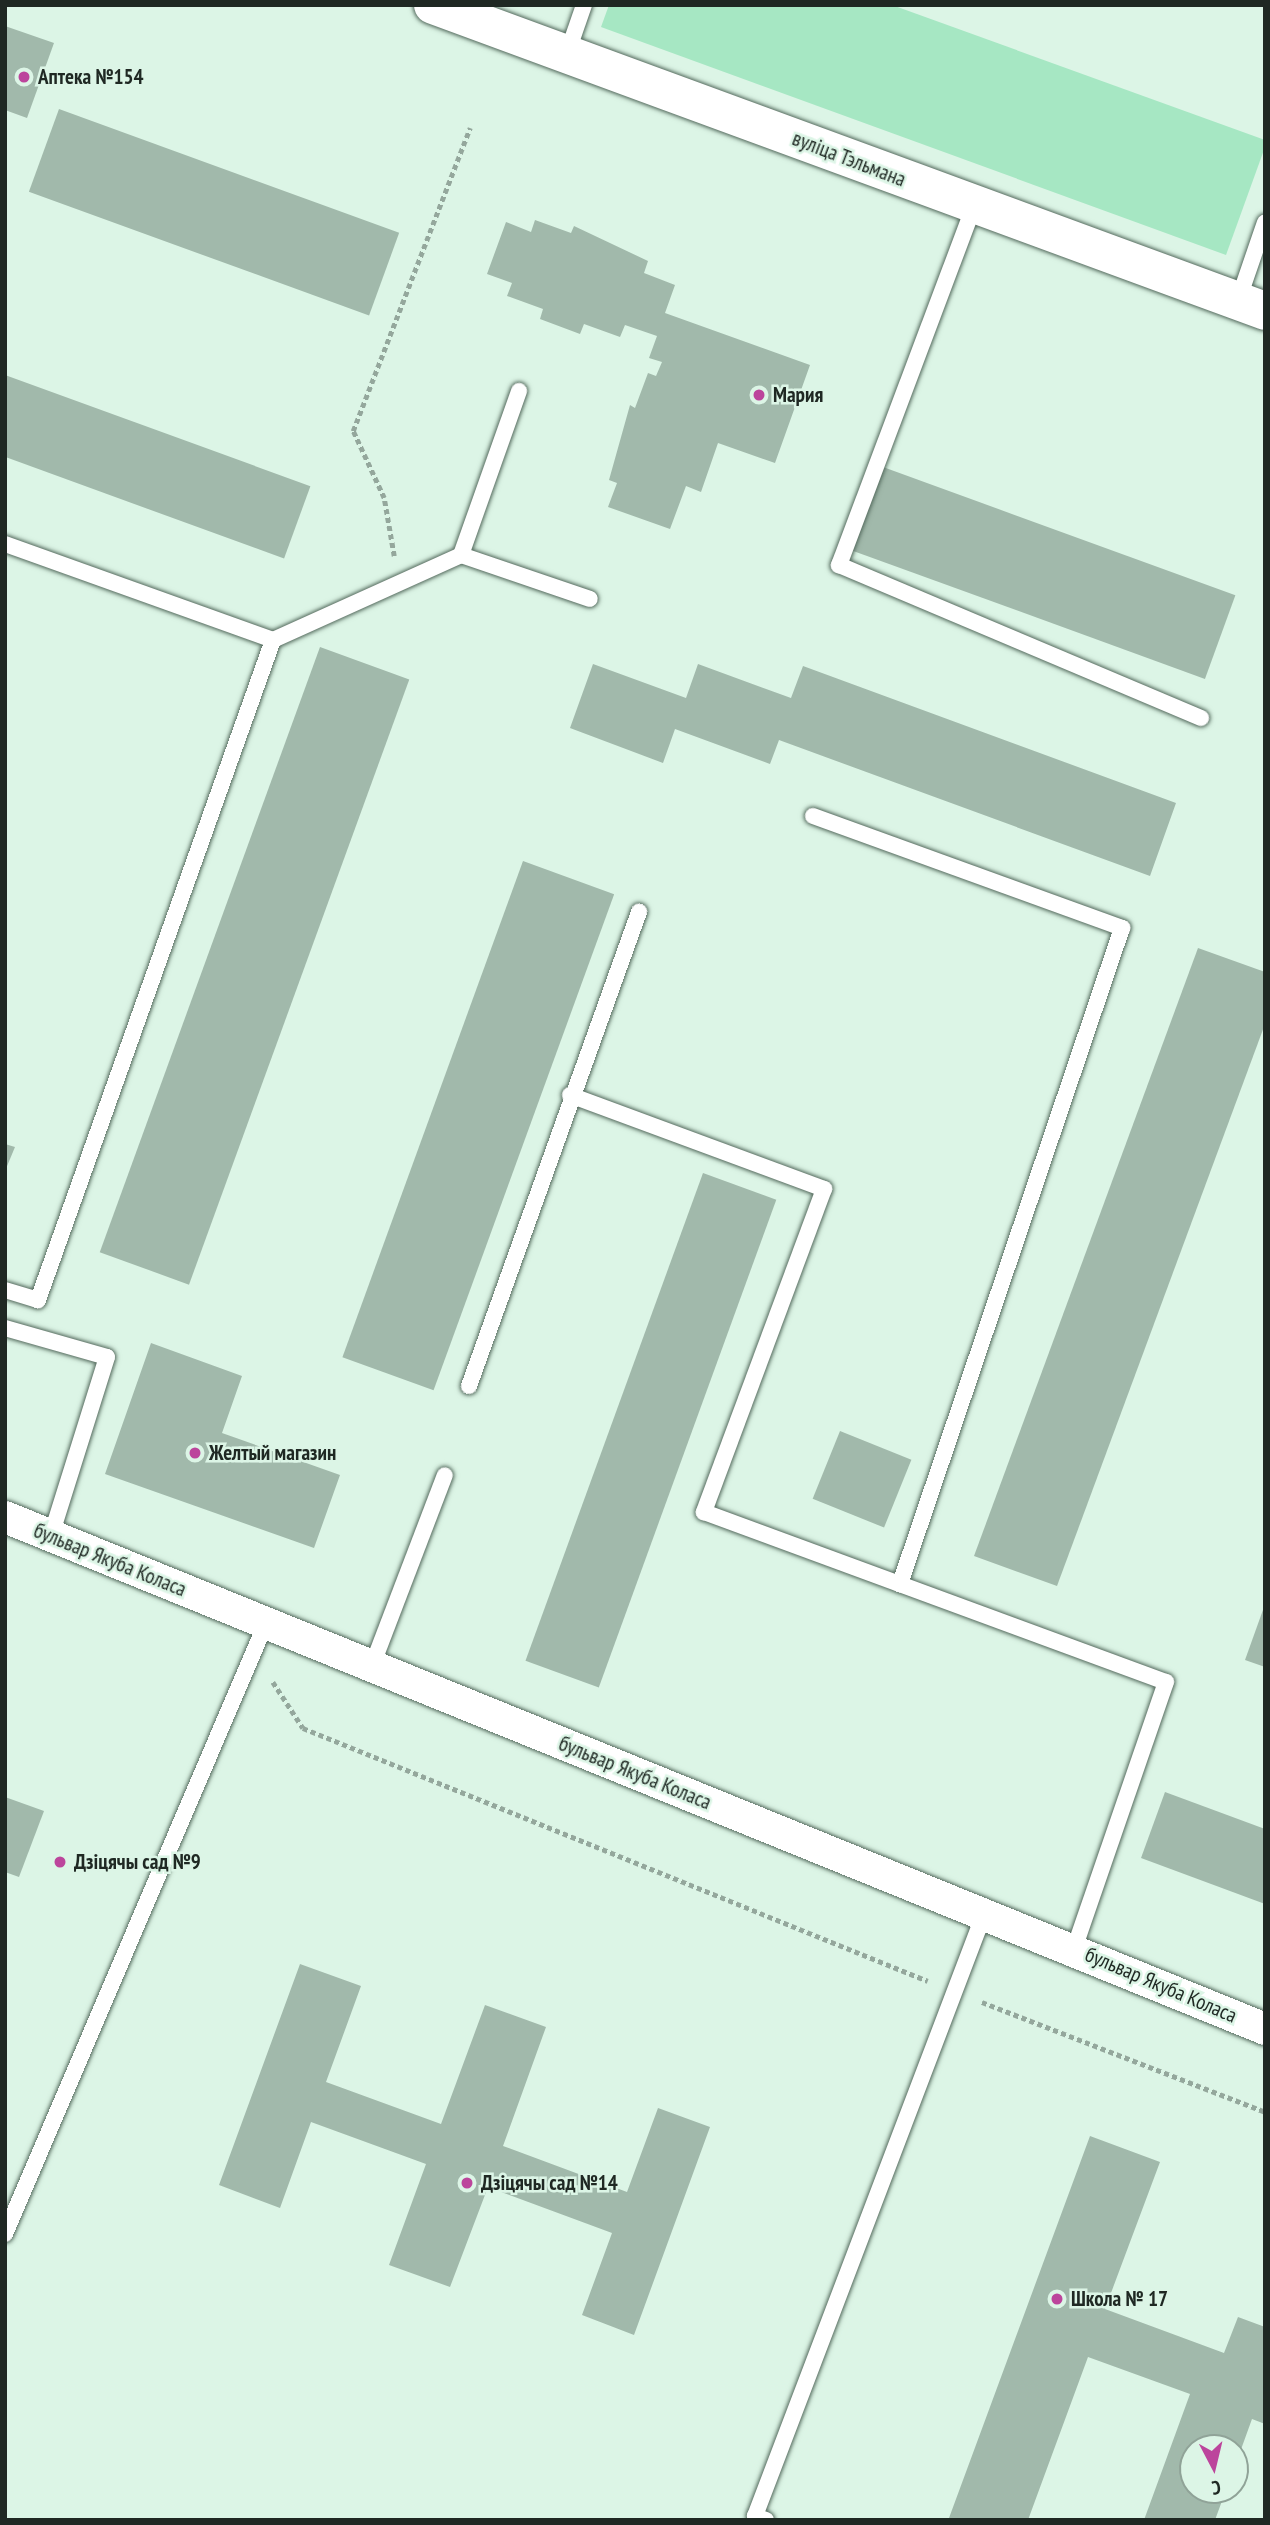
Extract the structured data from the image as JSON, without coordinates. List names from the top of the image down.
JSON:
{
  "streets": {
    "main road": ["вуліца Тэльмана"],
    "street": ["бульвар Якуба Коласа"]
  },
  "places": [
    "Аптека №154",
    "Мария",
    "Желтый магазин",
    "Дзіцячы сад №9",
    "Дзіцячы сад №14",
    "Школа № 17"
  ],
  "north": "bottom"
}
